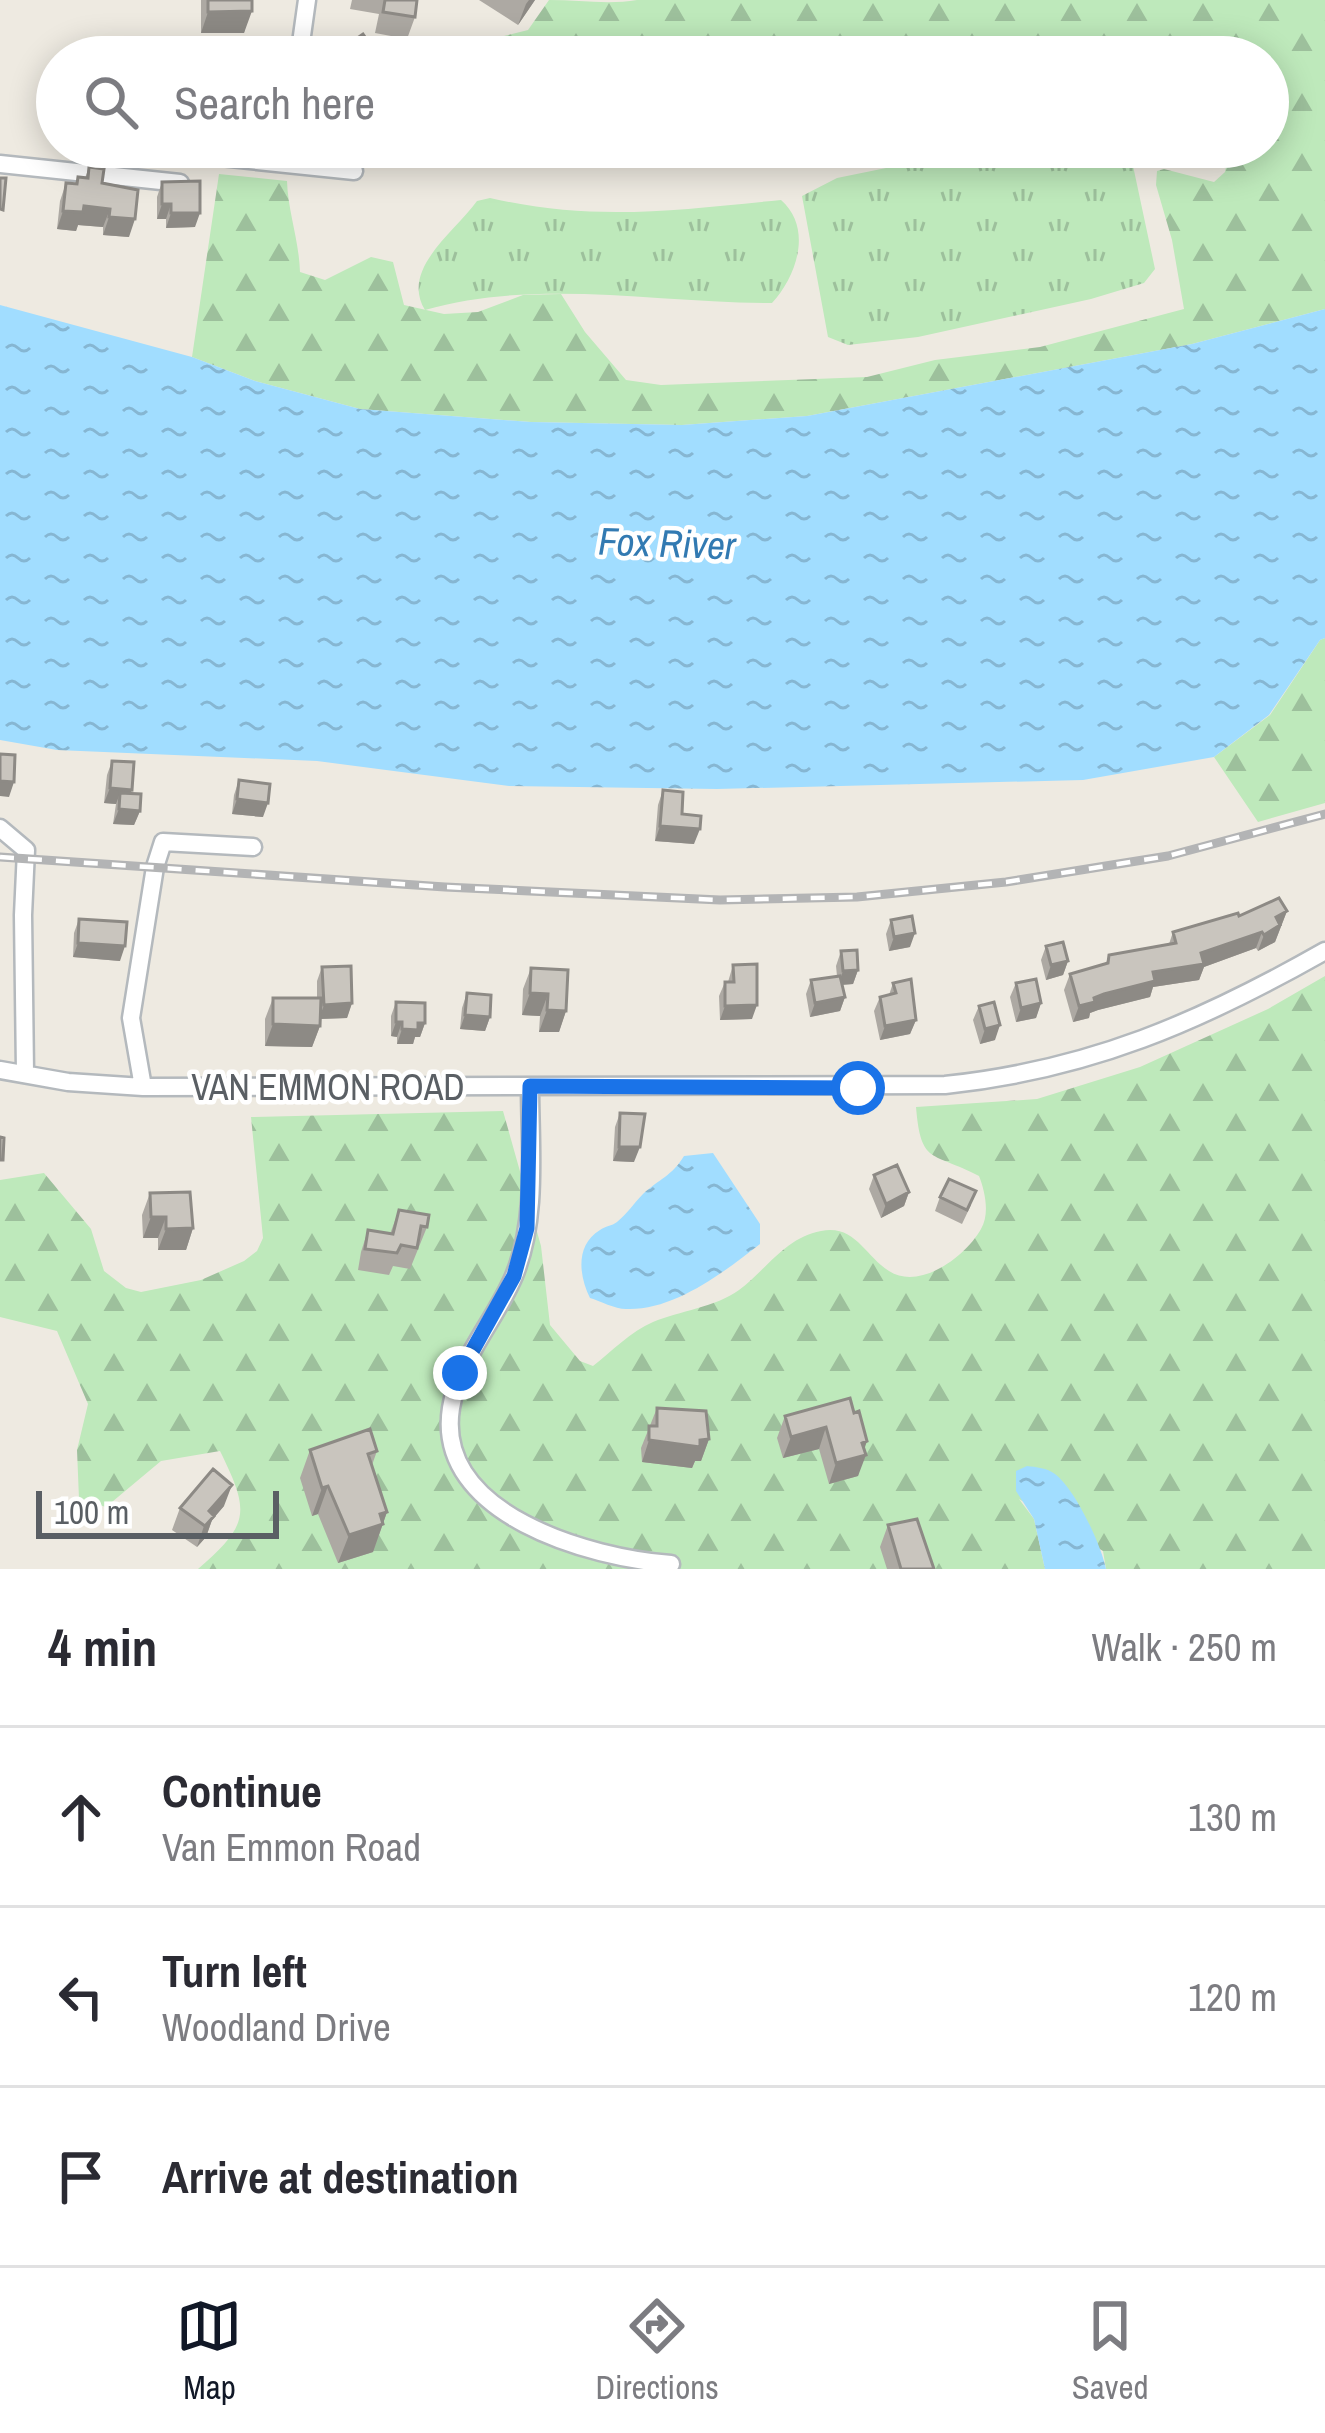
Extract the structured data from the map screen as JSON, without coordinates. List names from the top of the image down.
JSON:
{
  "streets": {
    "street": ["VAN EMMON ROAD"]
  },
  "water": ["Fox River"],
  "scale_bar": "100 m",
  "page": {
    "search": "Search here",
    "scale": "100 m",
    "heading": ["4 min", "Walk · 250 m"],
    "list": [
      ["Continue", "Van Emmon Road", "130 m"],
      ["Turn left", "Woodland Drive", "120 m"],
      "Arrive at destination"
    ],
    "nav": ["Map", "Directions", "Saved"]
  }
}
